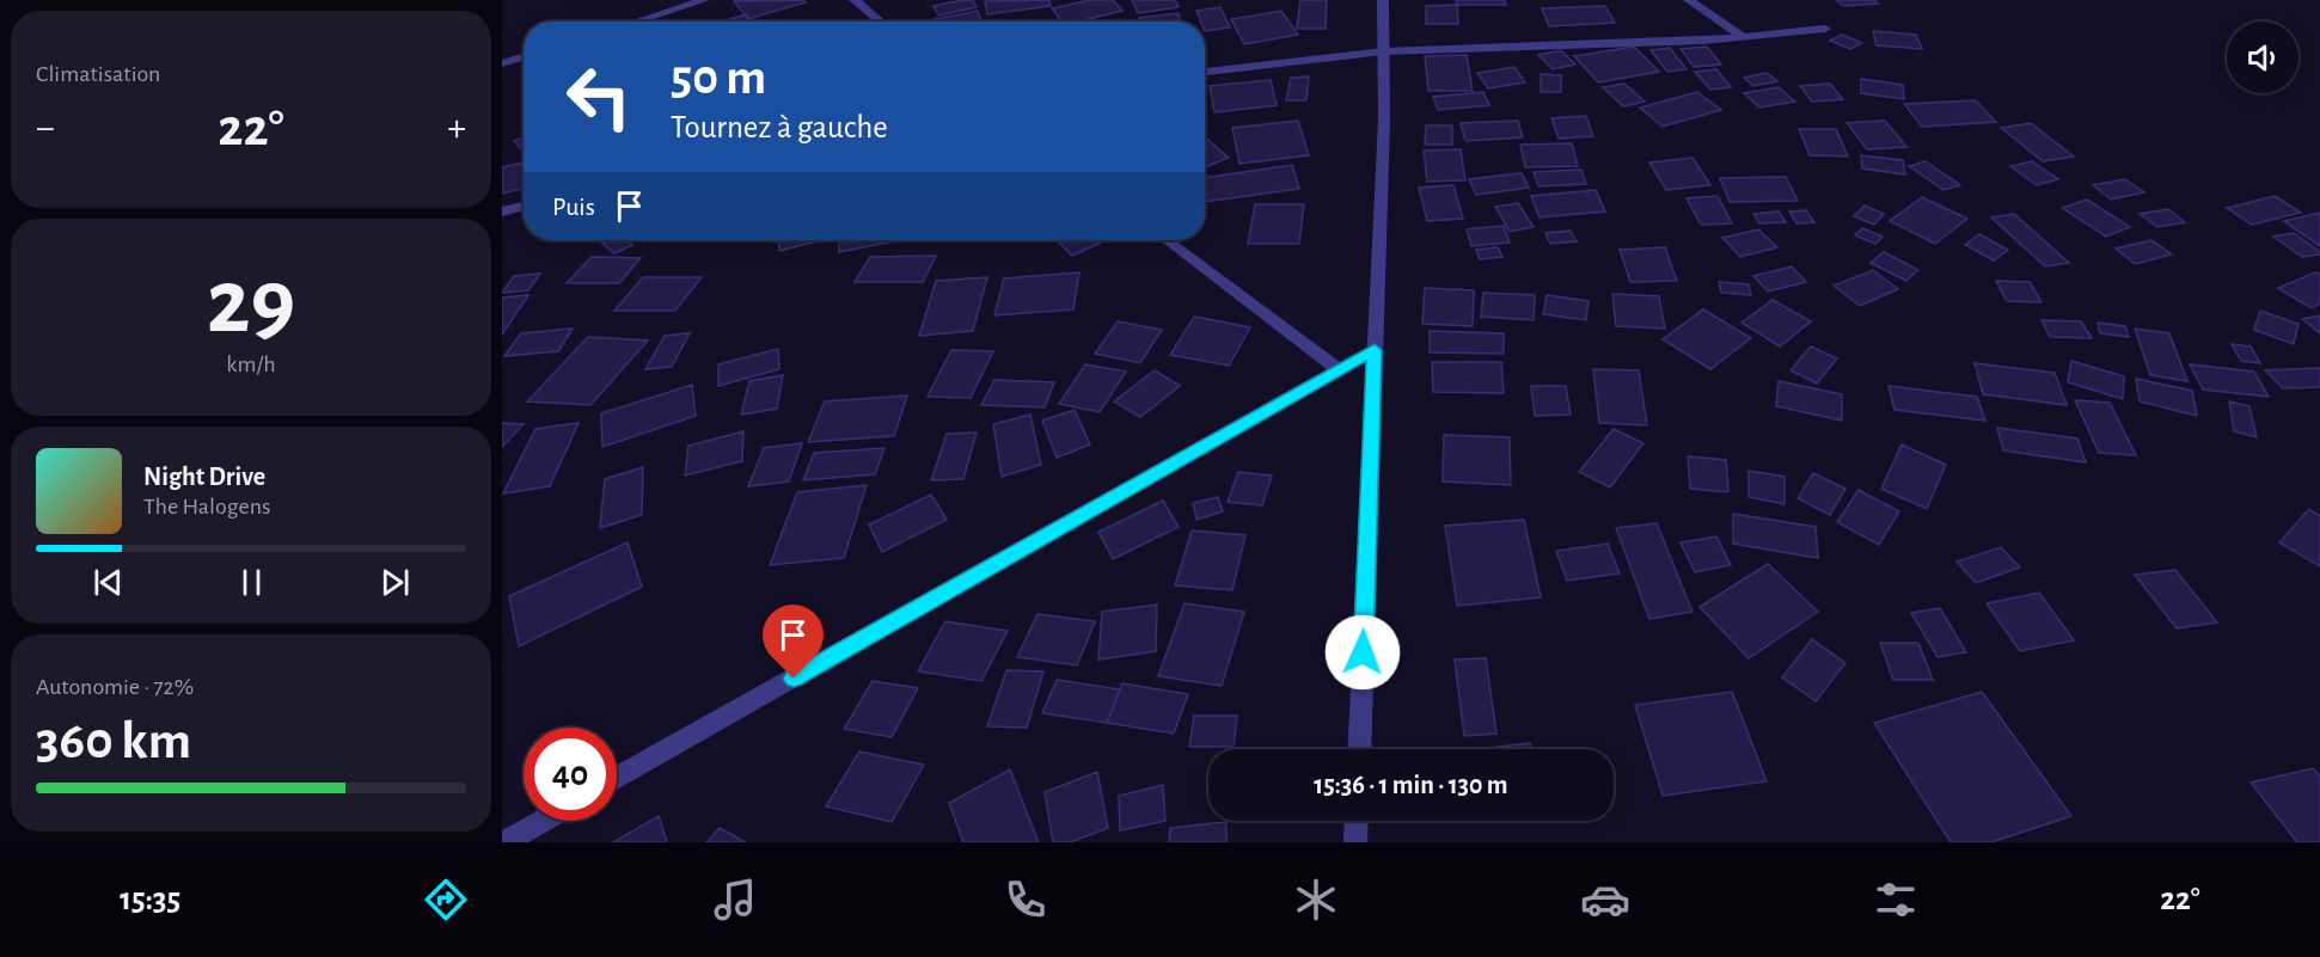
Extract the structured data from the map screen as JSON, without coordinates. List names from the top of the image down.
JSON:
{
  "page": {
    "tile": [
      "Climatisation",
      ["29", "km/h"],
      ["Autonomie · 72%", "360 km"]
    ],
    "turn": ["50 m", "Tournez à gauche"],
    "heat": ["−", "22°", "+"],
    "then": "Puis",
    "song": ["Night Drive", "The Halogens"],
    "limit": "40",
    "trip": "15:36 · 1 min · 130 m",
    "tabs": ["15:35", "22°"]
  }
}
